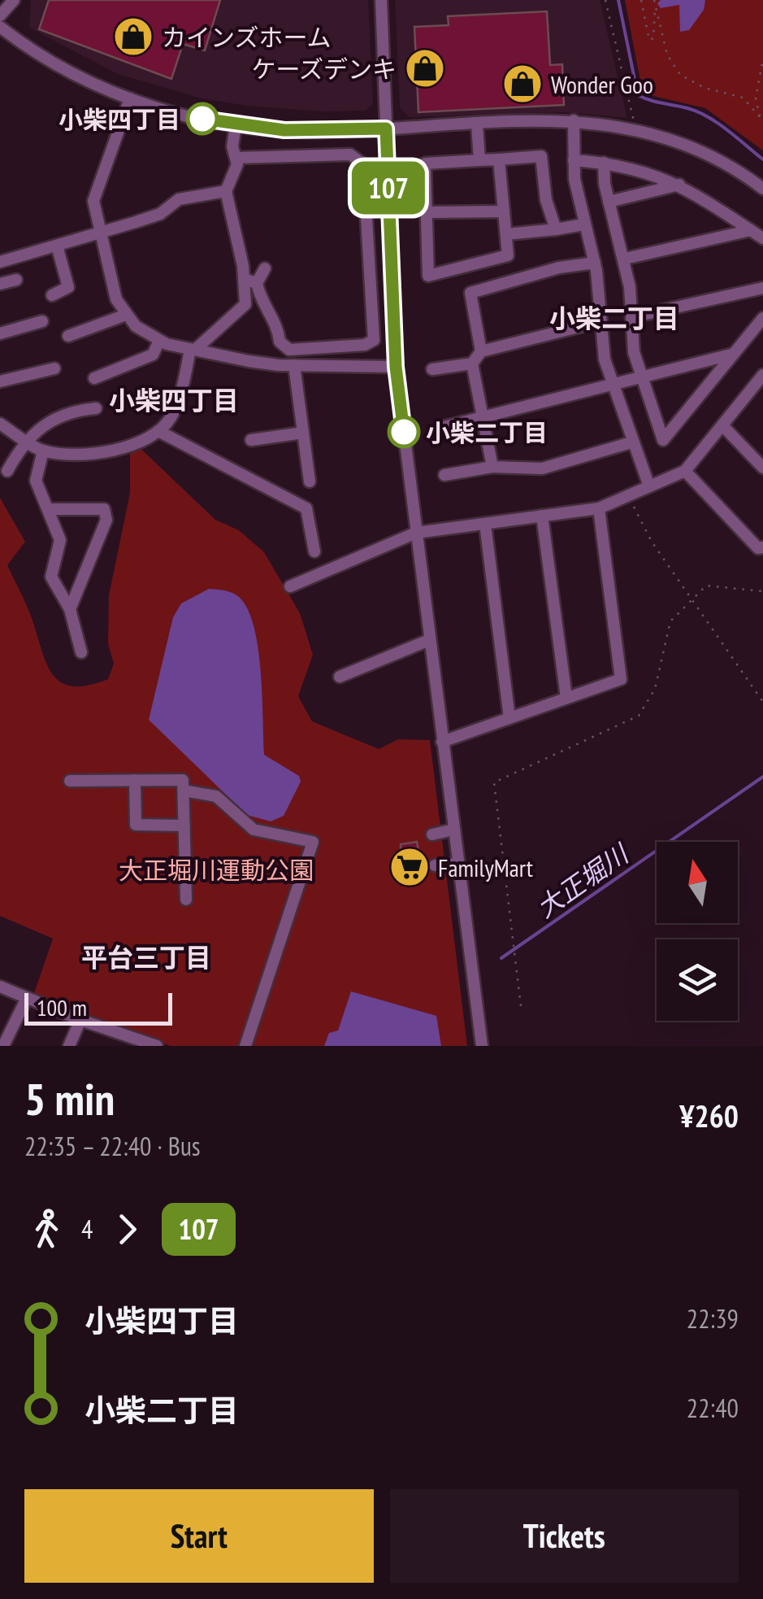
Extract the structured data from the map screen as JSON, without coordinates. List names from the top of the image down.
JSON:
{
  "districts": ["小柴二丁目", "小柴四丁目", "平台三丁目"],
  "water": ["大正堀川"],
  "parks": ["大正堀川運動公園"],
  "places": {
    "shop": ["カインズホーム", "ケーズデンキ", "Wonder Goo"],
    "other": ["小柴四丁目", "小柴二丁目"],
    "supermarket": ["FamilyMart"]
  },
  "lines": ["bus line 107"],
  "scale_bar": "100 m",
  "north": "top",
  "page": {
    "on_map": "107",
    "scale": "100 m",
    "heading": ["5 min", "22:35 – 22:40 · Bus", "¥260"],
    "legs": ["4", "107"],
    "list": [
      {
        "name": "小柴四丁目",
        "value": "22:39"
      },
      {
        "name": "小柴二丁目",
        "value": "22:40"
      }
    ],
    "buttons": ["Start", "Tickets"]
  }
}
